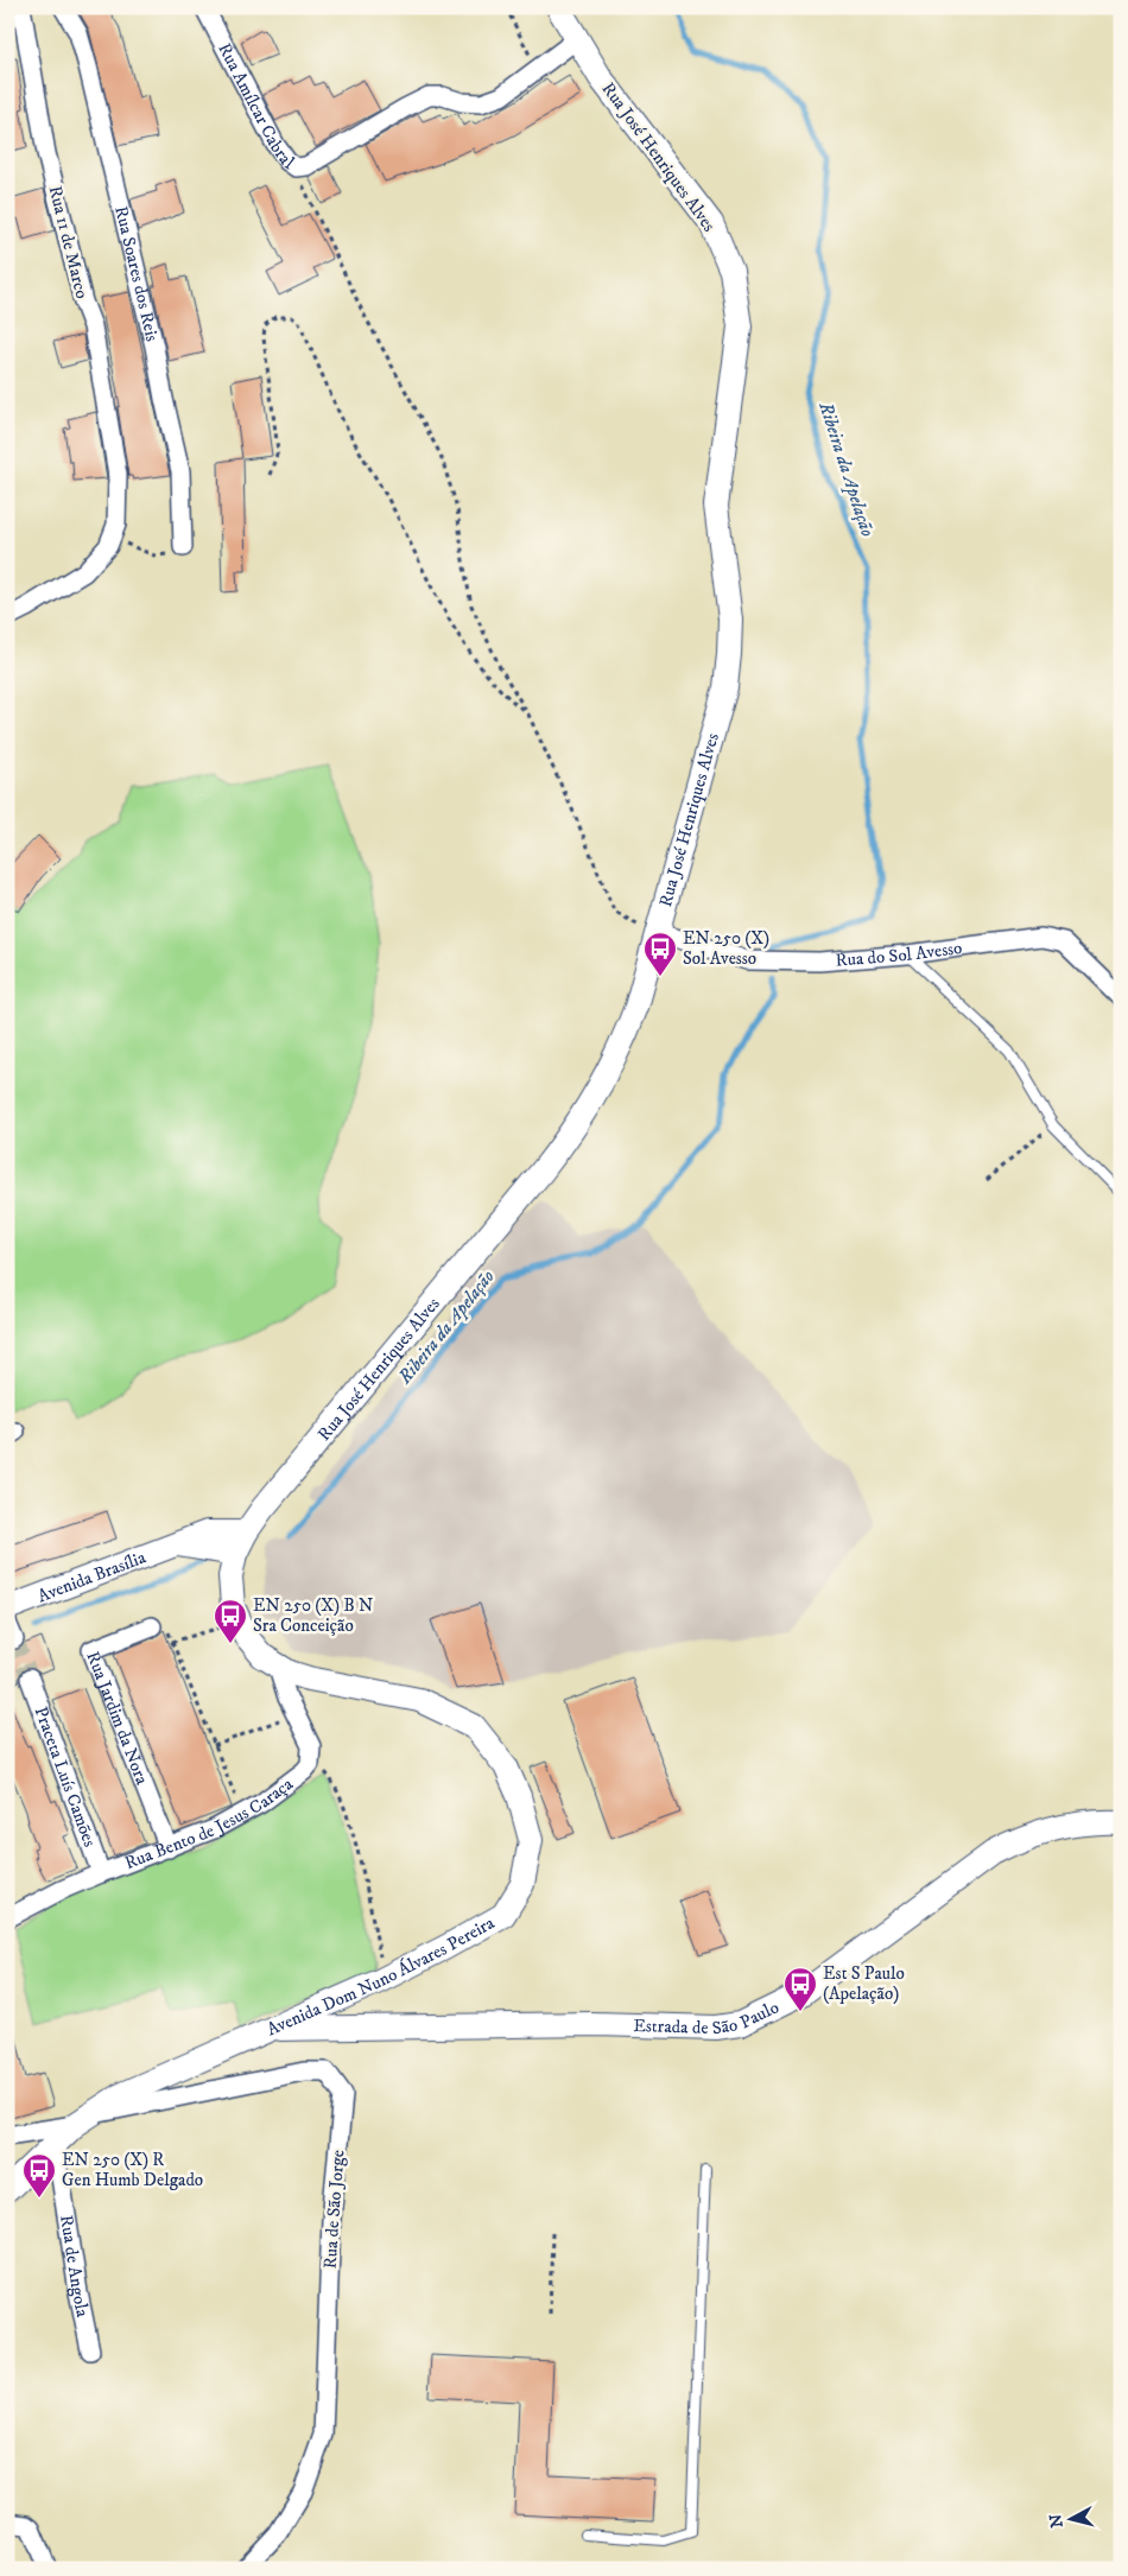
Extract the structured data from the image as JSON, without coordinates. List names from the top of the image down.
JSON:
{
  "streets": {
    "main road": [
      "Rua José Henriques Alves",
      "Avenida Brasília",
      "Avenida Dom Nuno Álvares Pereira",
      "Estrada de São Paulo"
    ],
    "street": [
      "Rua Amílcar Cabral",
      "Rua 11 de Marco",
      "Rua Soares dos Reis",
      "Rua do Sol Avesso",
      "Rua Jardim da Nora",
      "Praceta Luís Camões",
      "Rua Bento de Jesus Caraça",
      "Rua de São Jorge",
      "Rua de Angola"
    ]
  },
  "crossings": [
    ["Rua Amílcar Cabral", "Rua José Henriques Alves"],
    ["Rua José Henriques Alves", "Rua do Sol Avesso"],
    ["Rua José Henriques Alves", "Avenida Brasília"],
    ["Rua José Henriques Alves", "Avenida Dom Nuno Álvares Pereira"],
    ["Avenida Brasília", "Avenida Dom Nuno Álvares Pereira"],
    ["Rua Jardim da Nora", "Rua Bento de Jesus Caraça"],
    ["Praceta Luís Camões", "Rua Bento de Jesus Caraça"],
    ["Avenida Dom Nuno Álvares Pereira", "Estrada de São Paulo"],
    ["Avenida Dom Nuno Álvares Pereira", "Rua de São Jorge"],
    ["Avenida Dom Nuno Álvares Pereira", "Rua de Angola"]
  ],
  "water": ["Ribeira da Apelação"],
  "places": {
    "bus stop": [
      "EN 250 (X) Sol Avesso",
      "EN 250 (X) B N Sra Conceição",
      "Est S Paulo (Apelação)",
      "EN 250 (X) R Gen Humb Delgado"
    ]
  },
  "north": "left"
}
